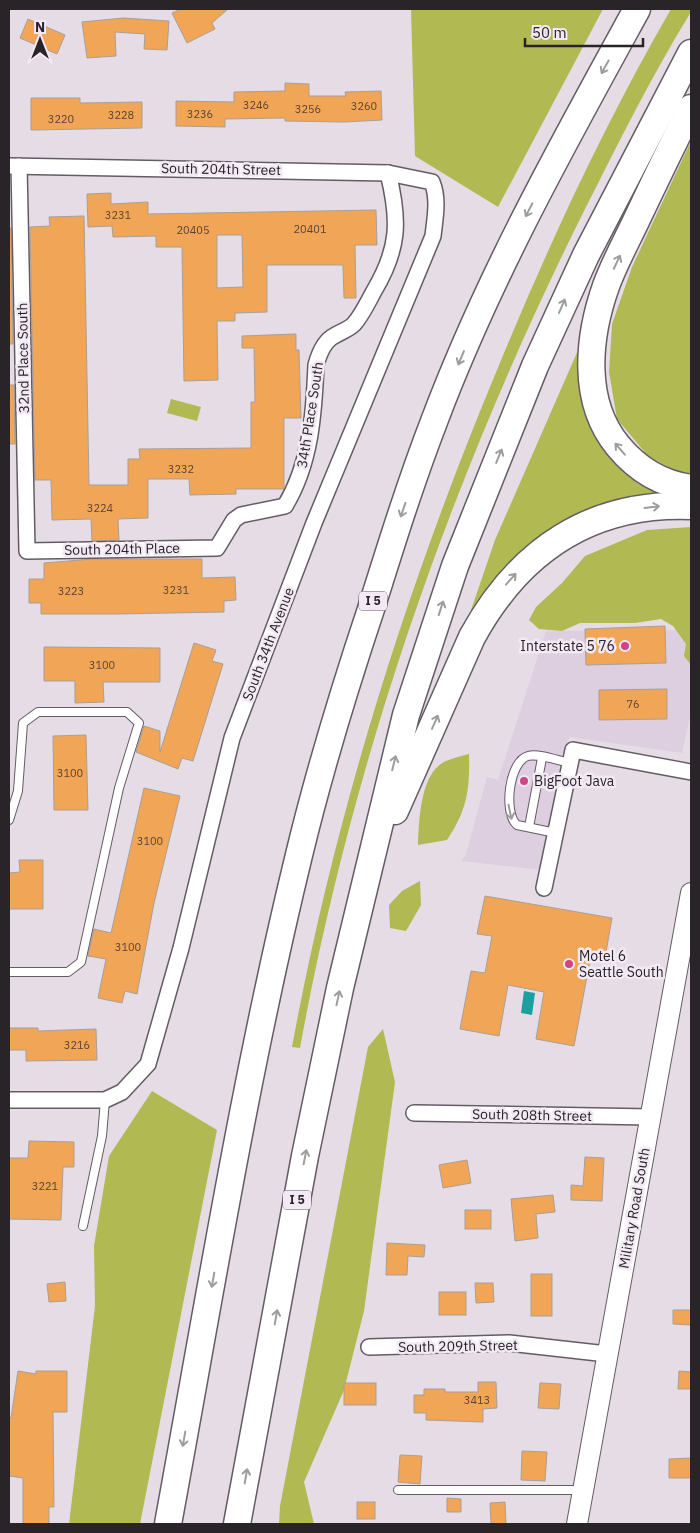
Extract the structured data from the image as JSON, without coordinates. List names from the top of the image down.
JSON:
{
  "streets": {
    "highway": ["I 5"],
    "main road": ["Military Road South"],
    "street": [
      "South 204th Street",
      "32nd Place South",
      "34th Place South",
      "South 204th Place",
      "South 34th Avenue",
      "South 208th Street",
      "South 209th Street"
    ]
  },
  "crossings": [
    ["South 204th Street", "32nd Place South"],
    ["South 204th Street", "34th Place South"],
    ["South 204th Street", "South 34th Avenue"],
    ["32nd Place South", "South 204th Place"],
    ["34th Place South", "South 204th Place"],
    ["South 208th Street", "Military Road South"],
    ["Military Road South", "South 209th Street"]
  ],
  "places": ["Interstate 5 76", "BigFoot Java", "Motel 6 Seattle South"],
  "house_numbers": [
    "3246",
    "3260",
    "3256",
    "3236",
    "3228",
    "3220",
    "3231",
    "20401",
    "20405",
    "3232",
    "3224",
    "3231",
    "3223",
    "3100",
    "76",
    "3100",
    "3100",
    "3100",
    "3216",
    "3221",
    "3413"
  ],
  "scale_bar": "50 m",
  "north": "top"
}
